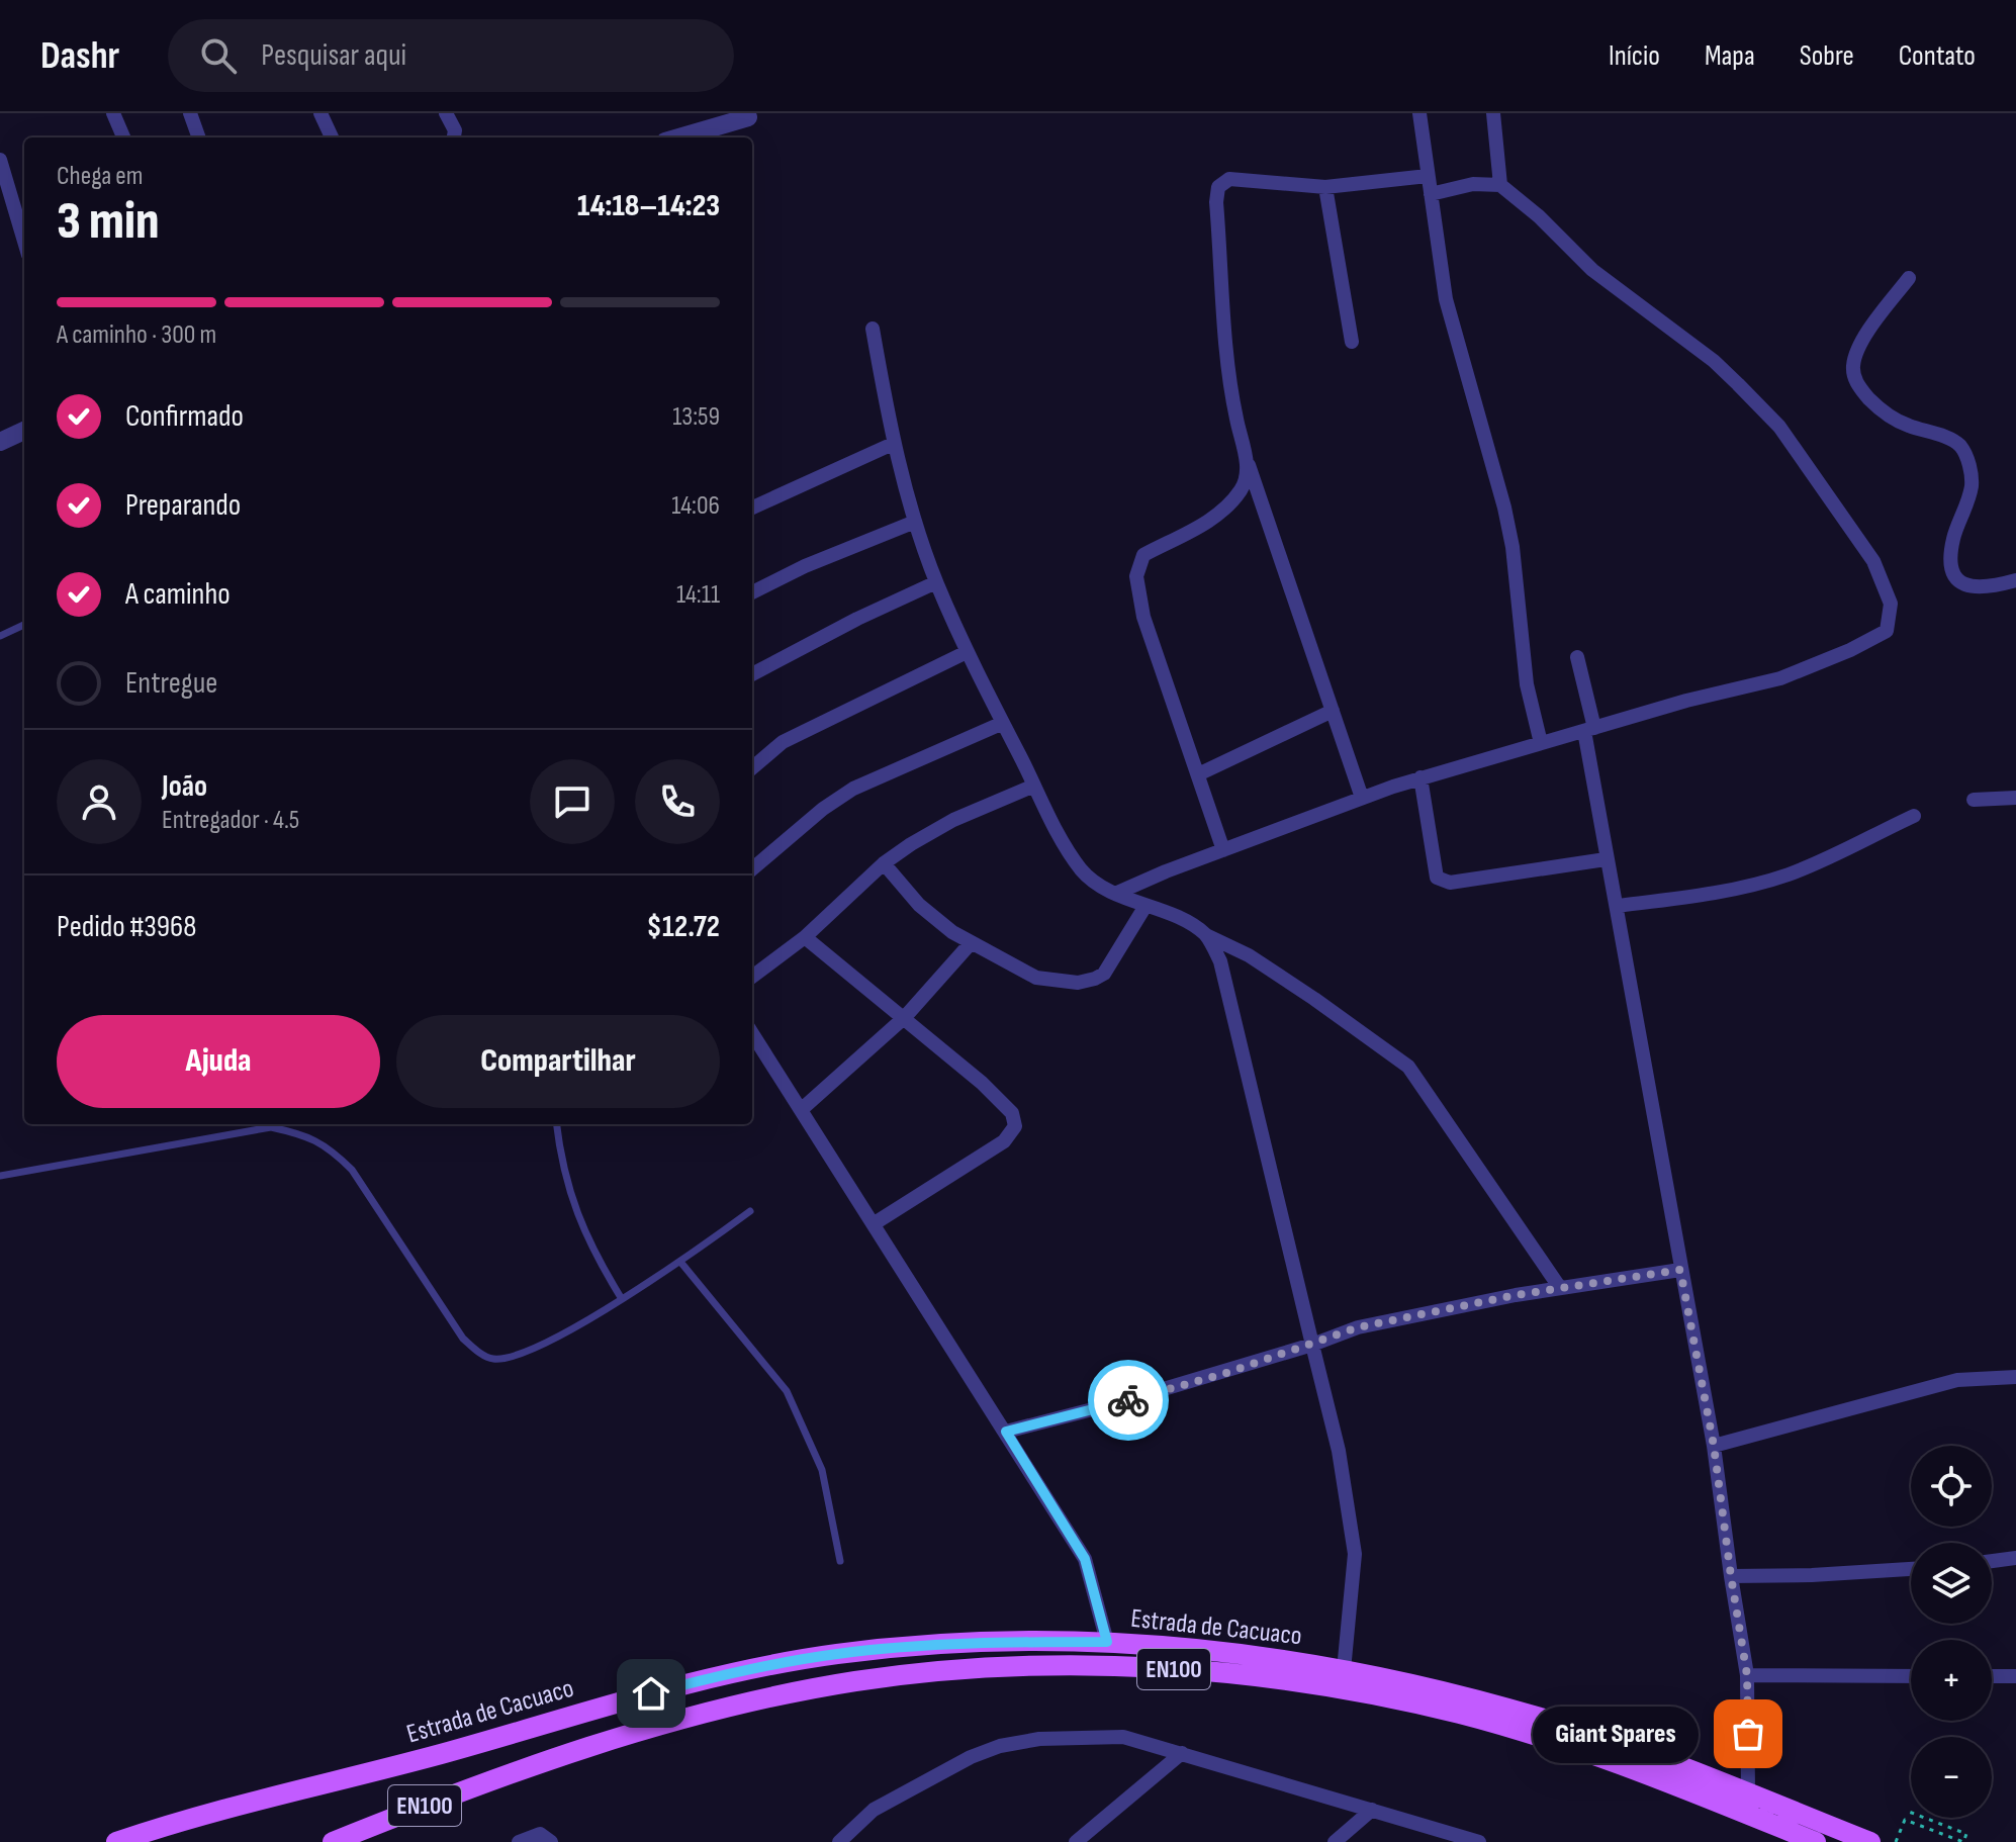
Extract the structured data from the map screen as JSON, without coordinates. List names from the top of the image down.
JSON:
{
  "streets": {
    "main road": ["Estrada de Cacuaco", "EN100"]
  },
  "places": ["Giant Spares"],
  "page": {
    "header": "Dashr",
    "search": "Pesquisar aqui",
    "nav": [
      "Início",
      "Mapa",
      "Sobre",
      "Contato"
    ],
    "heading": ["3 min", "Chega em", "14:18–14:23"],
    "panel": [
      "João",
      "Entregador · 4.5",
      "Pedido #3968",
      "$12.72"
    ],
    "bar": "A caminho · 300 m",
    "list": [
      ["Confirmado", "13:59"],
      ["Preparando", "14:06"],
      ["A caminho", "14:11"],
      "Entregue"
    ],
    "buttons": ["Ajuda", "Compartilhar"],
    "map_buttons": ["+", "−"],
    "bubble": "Giant Spares"
  }
}
